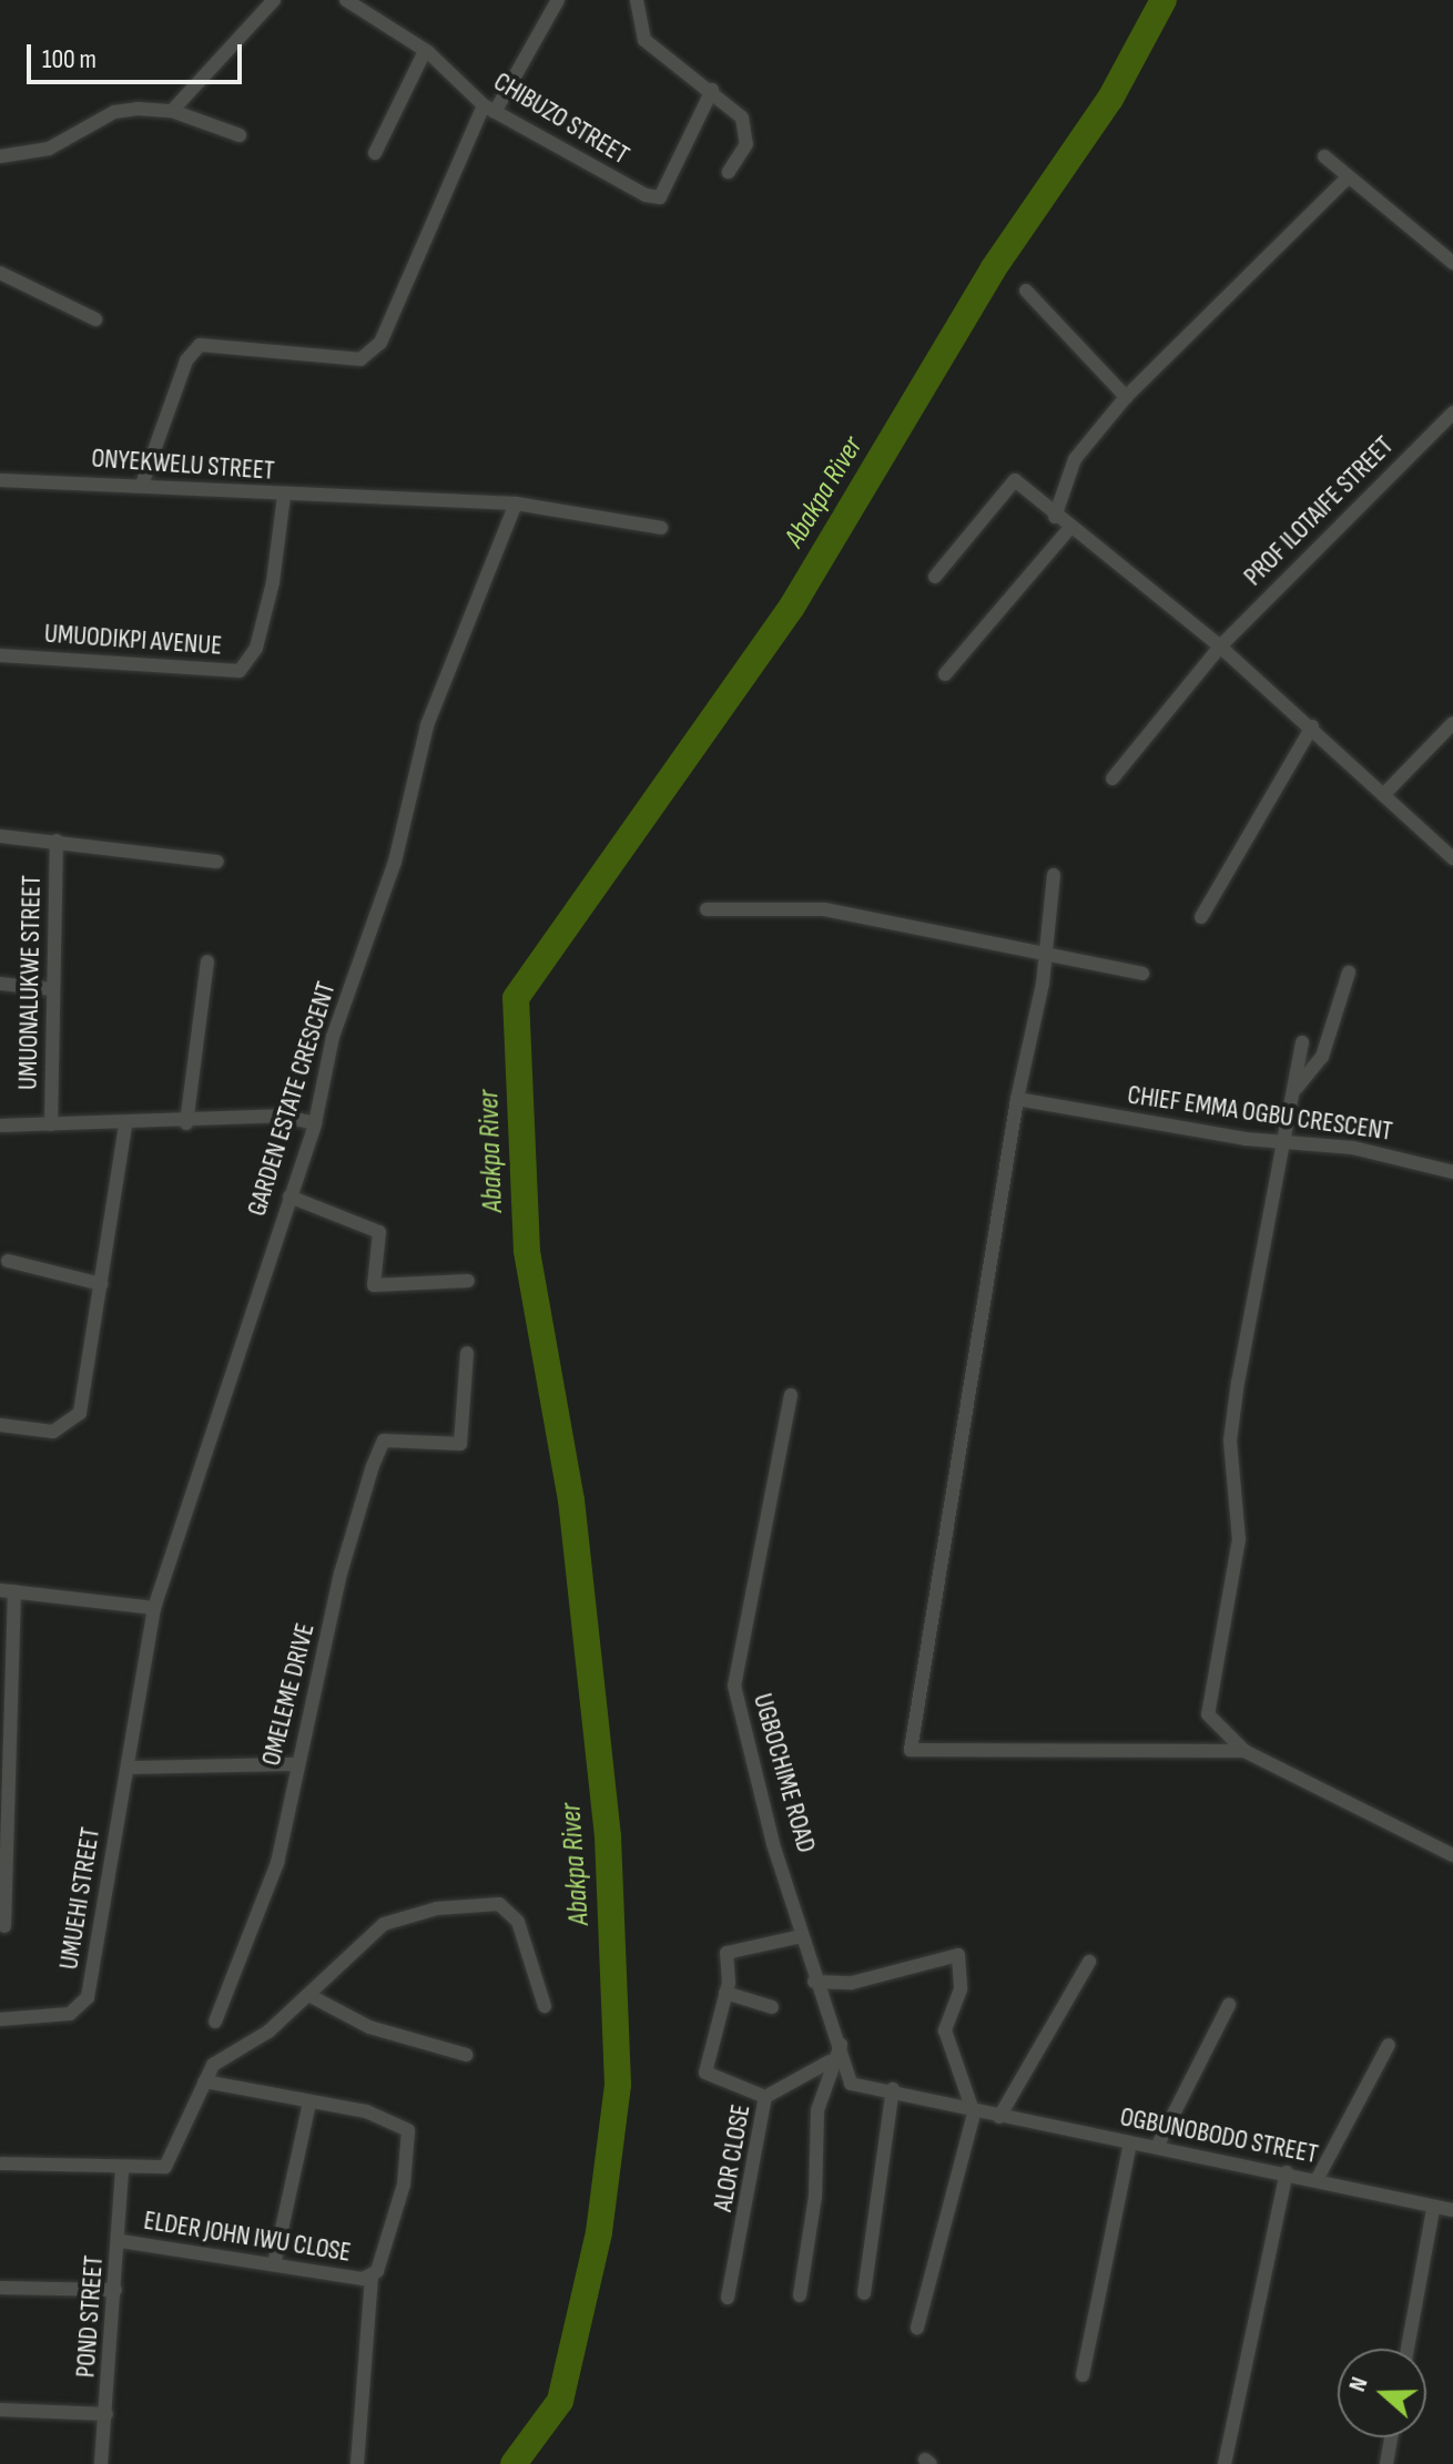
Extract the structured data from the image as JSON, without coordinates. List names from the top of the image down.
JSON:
{
  "streets": {
    "street": [
      "CHIBUZO STREET",
      "ONYEKWELU STREET",
      "PROF ILOTAIFE STREET",
      "UMUODIKPI AVENUE",
      "UMUONALUKWE STREET",
      "GARDEN ESTATE CRESCENT",
      "CHIEF EMMA OGBU CRESCENT",
      "OMELEME DRIVE",
      "UGBOCHIME ROAD",
      "UMUEHI STREET",
      "OGBUNOBODO STREET",
      "ALOR CLOSE",
      "ELDER JOHN IWU CLOSE",
      "POND STREET"
    ]
  },
  "crossings": [
    ["ONYEKWELU STREET", "UMUODIKPI AVENUE"],
    ["ONYEKWELU STREET", "GARDEN ESTATE CRESCENT"],
    ["GARDEN ESTATE CRESCENT", "UMUEHI STREET"],
    ["UGBOCHIME ROAD", "OGBUNOBODO STREET"],
    ["ELDER JOHN IWU CLOSE", "POND STREET"]
  ],
  "water": ["Abakpa River"],
  "scale_bar": "100 m",
  "north": "left"
}
